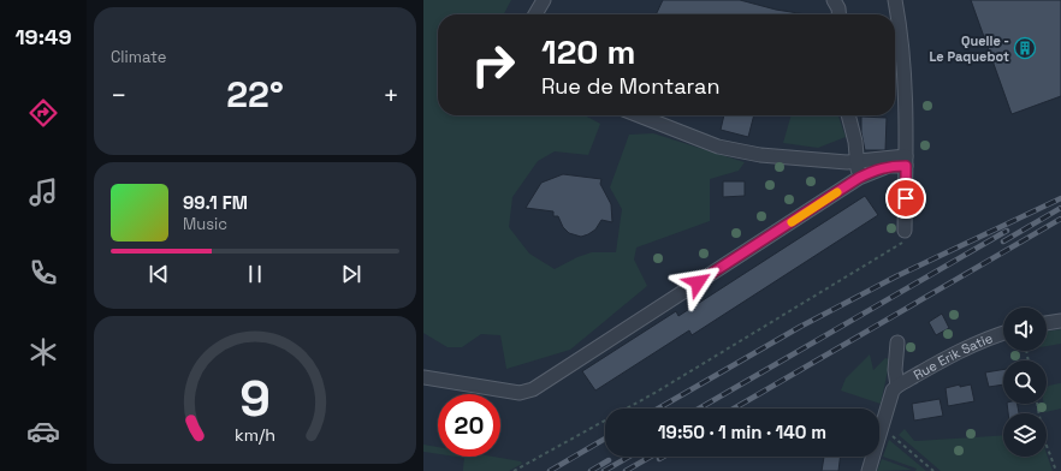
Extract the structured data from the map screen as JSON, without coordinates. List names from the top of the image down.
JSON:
{
  "streets": {
    "street": ["Rue Erik Satie"]
  },
  "places": {
    "building": ["Quelle - Le Paquebot"]
  },
  "page": {
    "tabs": "19:49",
    "tile": "Climate",
    "turn": ["120 m", "Rue de Montaran"],
    "heat": ["−", "22°", "+"],
    "song": ["99.1 FM", "Music"],
    "limit": "20",
    "trip": "19:50 · 1 min · 140 m",
    "gauge": ["9", "km/h"]
  }
}
